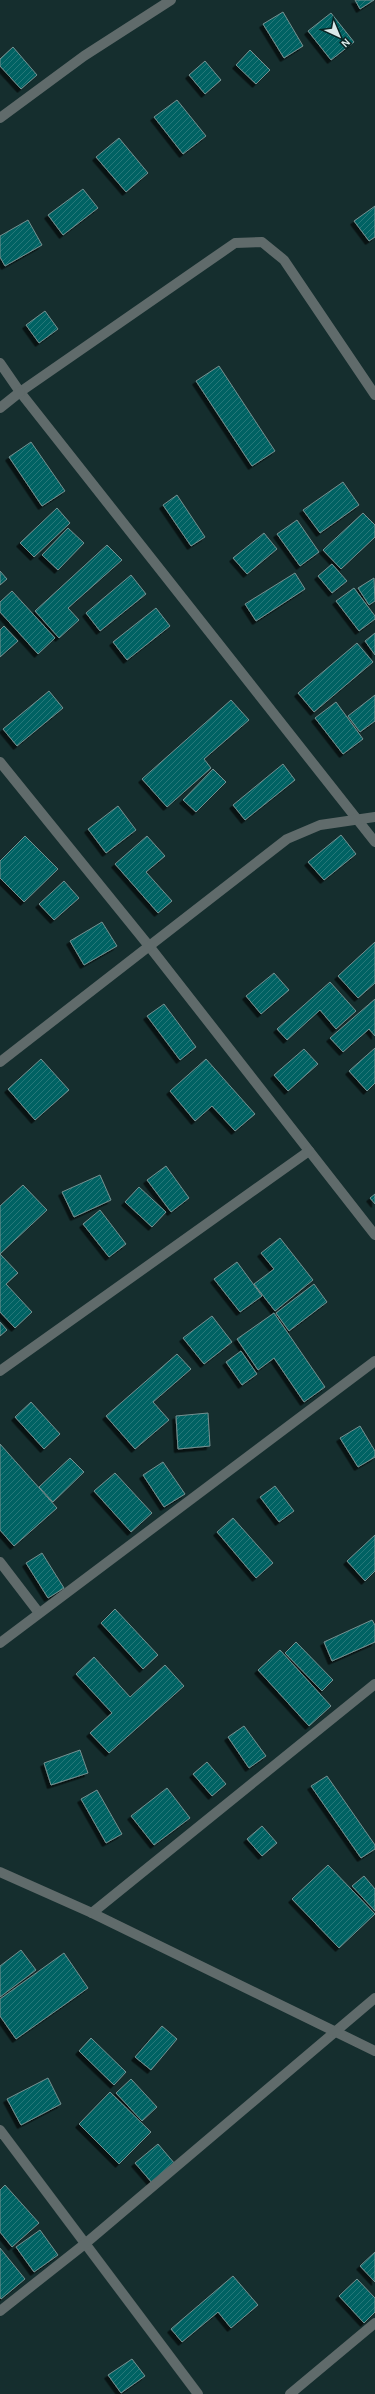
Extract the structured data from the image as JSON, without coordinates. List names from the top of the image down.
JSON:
{
  "north": "bottom right"
}
